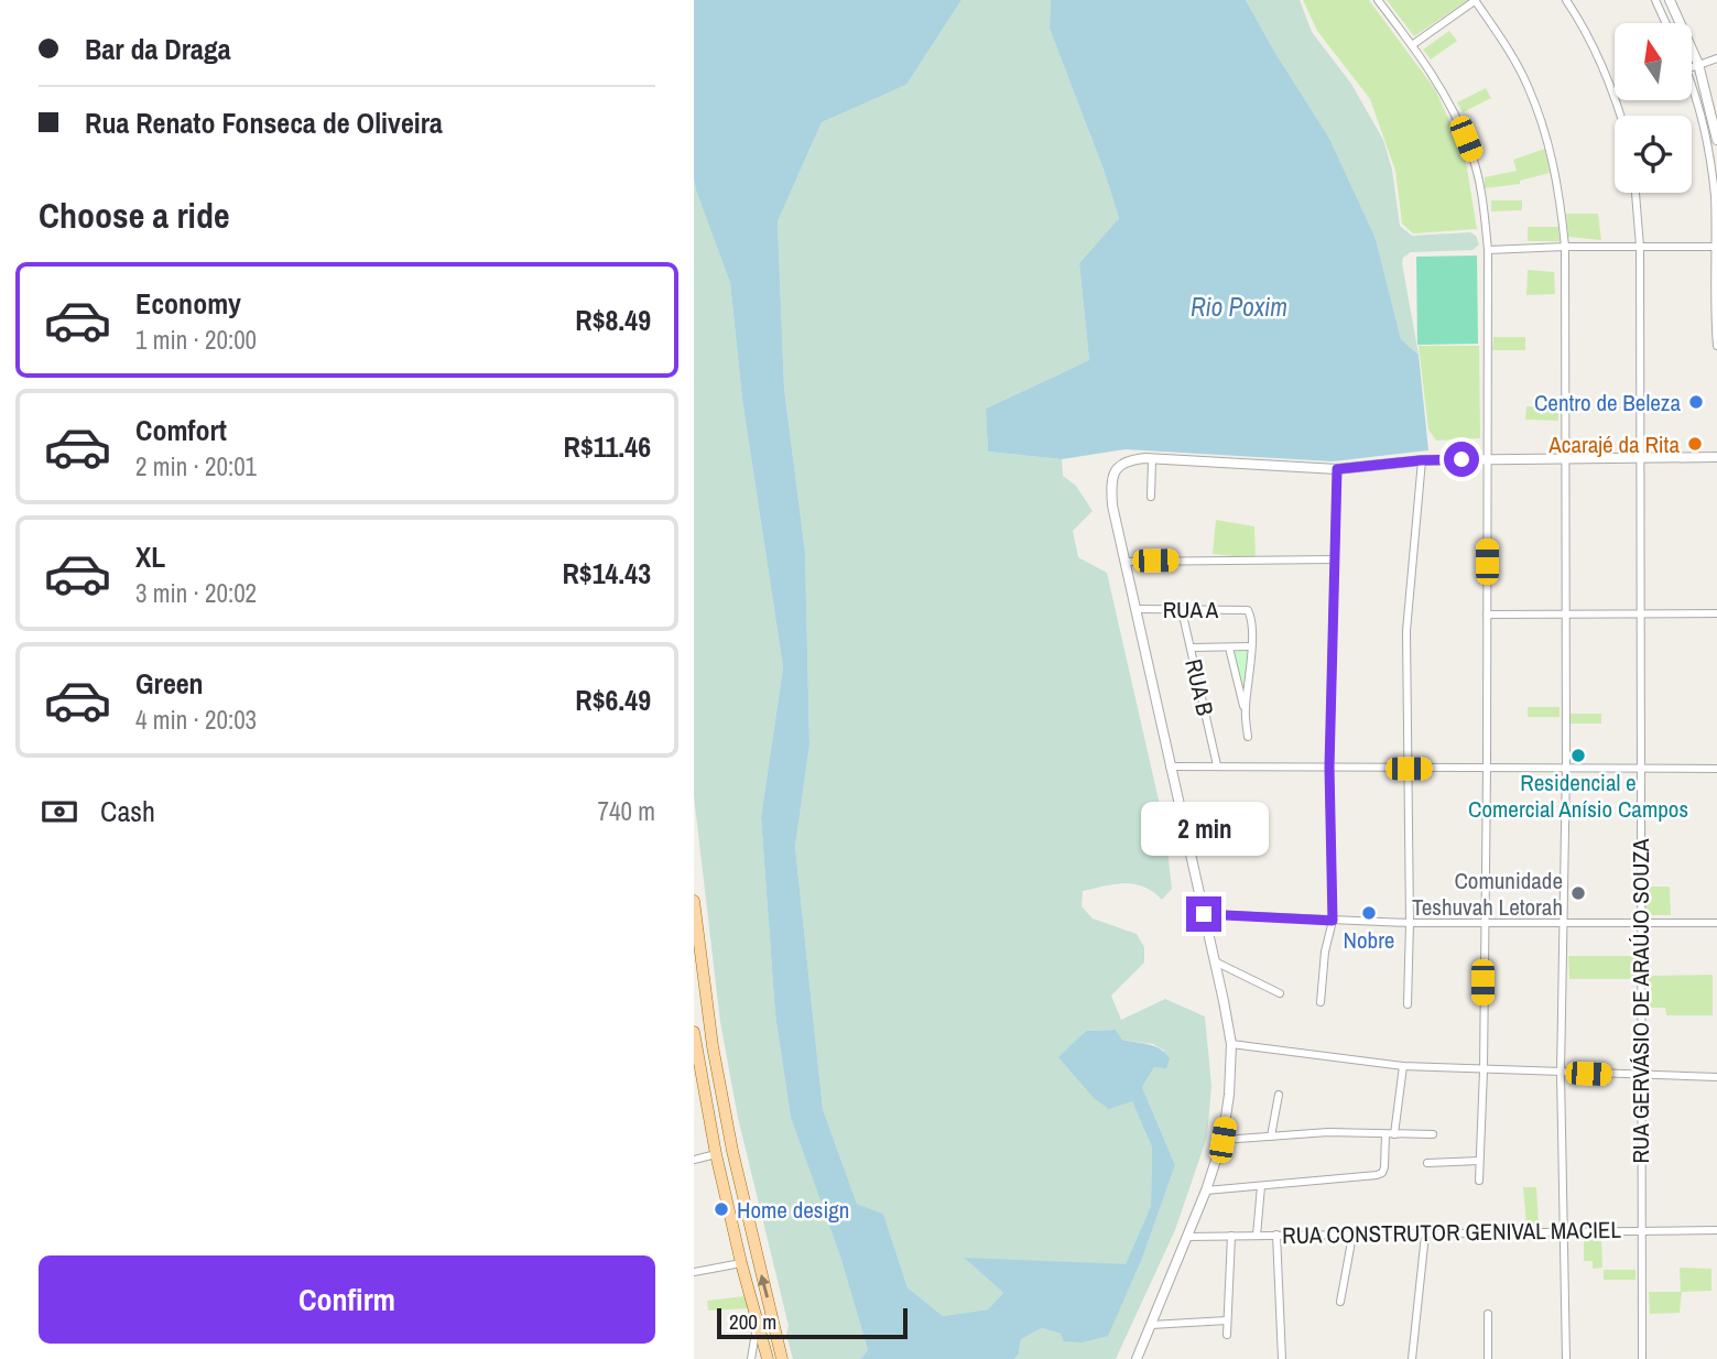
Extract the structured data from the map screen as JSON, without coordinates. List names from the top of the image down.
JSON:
{
  "streets": {
    "street": [
      "RUA A",
      "RUA B",
      "RUA GERVÁSIO DE ARAÚJO SOUZA",
      "RUA CONSTRUTOR GENIVAL MACIEL"
    ]
  },
  "crossings": [
    ["RUA A", "RUA B"],
    ["RUA GERVÁSIO DE ARAÚJO SOUZA", "RUA CONSTRUTOR GENIVAL MACIEL"]
  ],
  "water": ["Rio Poxim"],
  "places": [
    "Centro de Beleza",
    "Acarajé da Rita",
    "Residencial e Comercial Anísio Campos",
    "Comunidade Teshuvah Letorah",
    "Nobre",
    "Home design"
  ],
  "scale_bar": "200 m",
  "north": "top",
  "page": {
    "banner": ["Bar da Draga", "Rua Renato Fonseca de Oliveira"],
    "heading": "Choose a ride",
    "list": [
      {
        "name": "Economy",
        "note": "1 min · 20:00",
        "value": "R$8.49"
      },
      {
        "name": "Comfort",
        "note": "2 min · 20:01",
        "value": "R$11.46"
      },
      {
        "name": "XL",
        "note": "3 min · 20:02",
        "value": "R$14.43"
      },
      {
        "name": "Green",
        "note": "4 min · 20:03",
        "value": "R$6.49"
      }
    ],
    "pay": ["Cash", "740 m"],
    "bubble": "2 min",
    "buttons": "Confirm",
    "scale": "200 m"
  }
}
